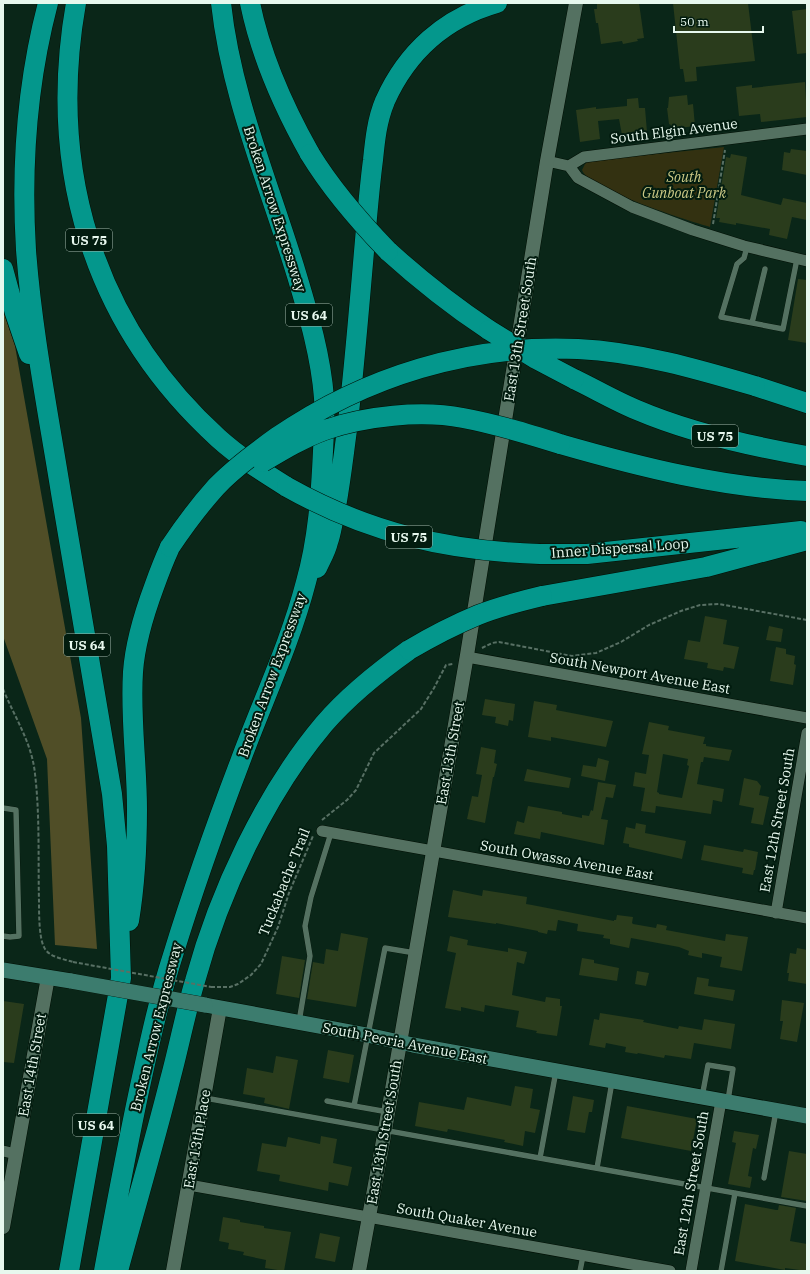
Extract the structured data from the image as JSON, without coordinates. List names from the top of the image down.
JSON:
{
  "streets": {
    "highway": [
      "Broken Arrow Expressway",
      "US 75",
      "US 64",
      "Inner Dispersal Loop"
    ],
    "main road": ["South Peoria Avenue East"],
    "street": [
      "South Elgin Avenue",
      "East 13th Street South",
      "South Newport Avenue East",
      "East 13th Street",
      "East 12th Street South",
      "South Owasso Avenue East",
      "East 14th Street",
      "East 13th Place",
      "South Quaker Avenue"
    ],
    "path": ["Tuckabache Trail"]
  },
  "crossings": [
    ["East 13th Street South", "South Newport Avenue East"],
    ["East 13th Street South", "East 13th Street"],
    ["East 13th Street South", "South Owasso Avenue East"],
    ["East 13th Street South", "Tuckabache Trail"],
    ["East 13th Street South", "South Peoria Avenue East"],
    ["East 13th Street South", "South Quaker Avenue"],
    ["South Newport Avenue East", "East 13th Street"],
    ["South Newport Avenue East", "Tuckabache Trail"],
    ["East 13th Street", "South Owasso Avenue East"],
    ["East 13th Street", "Tuckabache Trail"],
    ["East 12th Street South", "South Owasso Avenue East"],
    ["East 12th Street South", "South Peoria Avenue East"],
    ["South Owasso Avenue East", "Tuckabache Trail"],
    ["South Peoria Avenue East", "East 14th Street"],
    ["South Peoria Avenue East", "East 13th Place"],
    ["East 13th Place", "South Quaker Avenue"]
  ],
  "parks": ["South Gunboat Park"],
  "scale_bar": "50 m"
}
